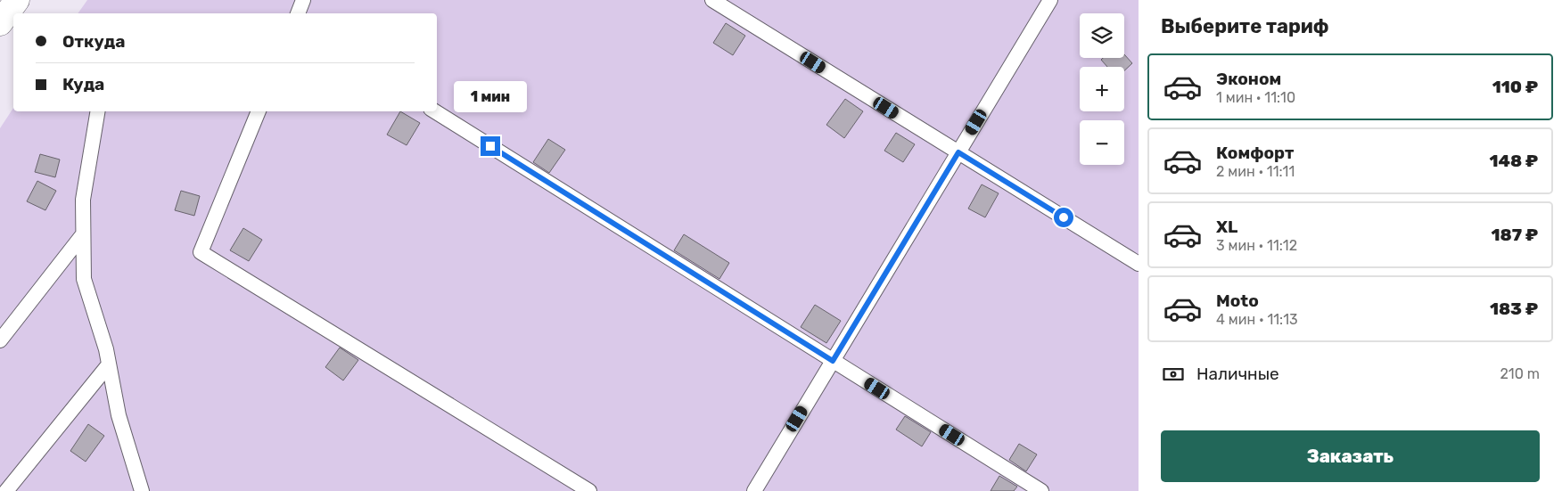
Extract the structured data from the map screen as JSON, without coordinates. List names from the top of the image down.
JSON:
{
  "page": {
    "heading": "Выберите тариф",
    "map_buttons": ["+", "−"],
    "banner": ["Откуда", "Куда"],
    "list": [
      {
        "name": "Эконом",
        "note": "1 мин · 11:10",
        "value": "110 ₽"
      },
      {
        "name": "Комфорт",
        "note": "2 мин · 11:11",
        "value": "148 ₽"
      },
      {
        "name": "XL",
        "note": "3 мин · 11:12",
        "value": "187 ₽"
      },
      {
        "name": "Moto",
        "note": "4 мин · 11:13",
        "value": "183 ₽"
      }
    ],
    "bubble": "1 мин",
    "pay": ["Наличные", "210 m"],
    "buttons": "Заказать"
  }
}
